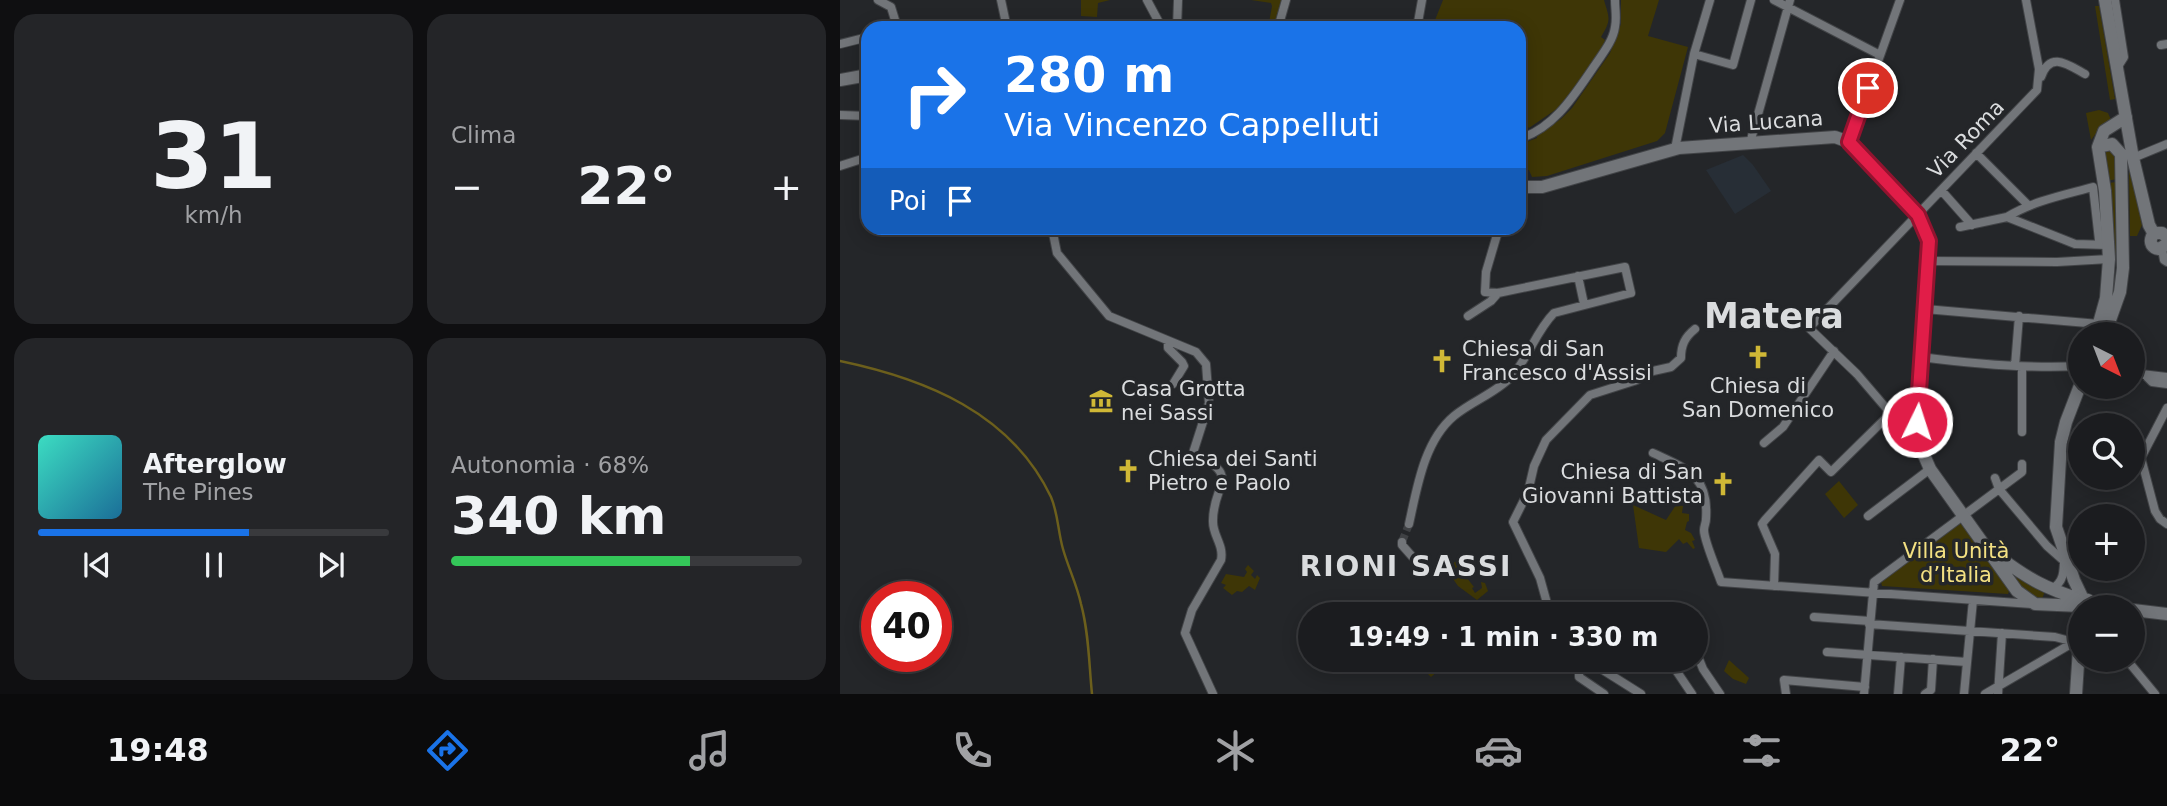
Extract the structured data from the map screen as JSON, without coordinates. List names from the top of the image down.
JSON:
{
  "streets": {
    "street": ["Via Lucana", "Via Roma"]
  },
  "crossings": [
    ["Via Lucana", "Via Roma"]
  ],
  "districts": ["Matera", "RIONI SASSI"],
  "parks": ["Villa Unità d’Italia"],
  "places": {
    "church": [
      "Chiesa di San Domenico",
      "Chiesa di San Francesco d'Assisi",
      "Chiesa dei Santi Pietro e Paolo",
      "Chiesa di San Giovanni Battista"
    ],
    "museum": ["Casa Grotta nei Sassi"]
  },
  "north": "bottom right",
  "page": {
    "tile": [
      ["31", "km/h"],
      "Clima",
      ["Autonomia · 68%", "340 km"]
    ],
    "turn": ["280 m", "Via Vincenzo Cappelluti"],
    "heat": ["−", "22°", "+"],
    "then": "Poi",
    "map_buttons": ["+", "−"],
    "song": ["Afterglow", "The Pines"],
    "limit": "40",
    "trip": "19:49 · 1 min · 330 m",
    "tabs": ["19:48", "22°"]
  }
}
